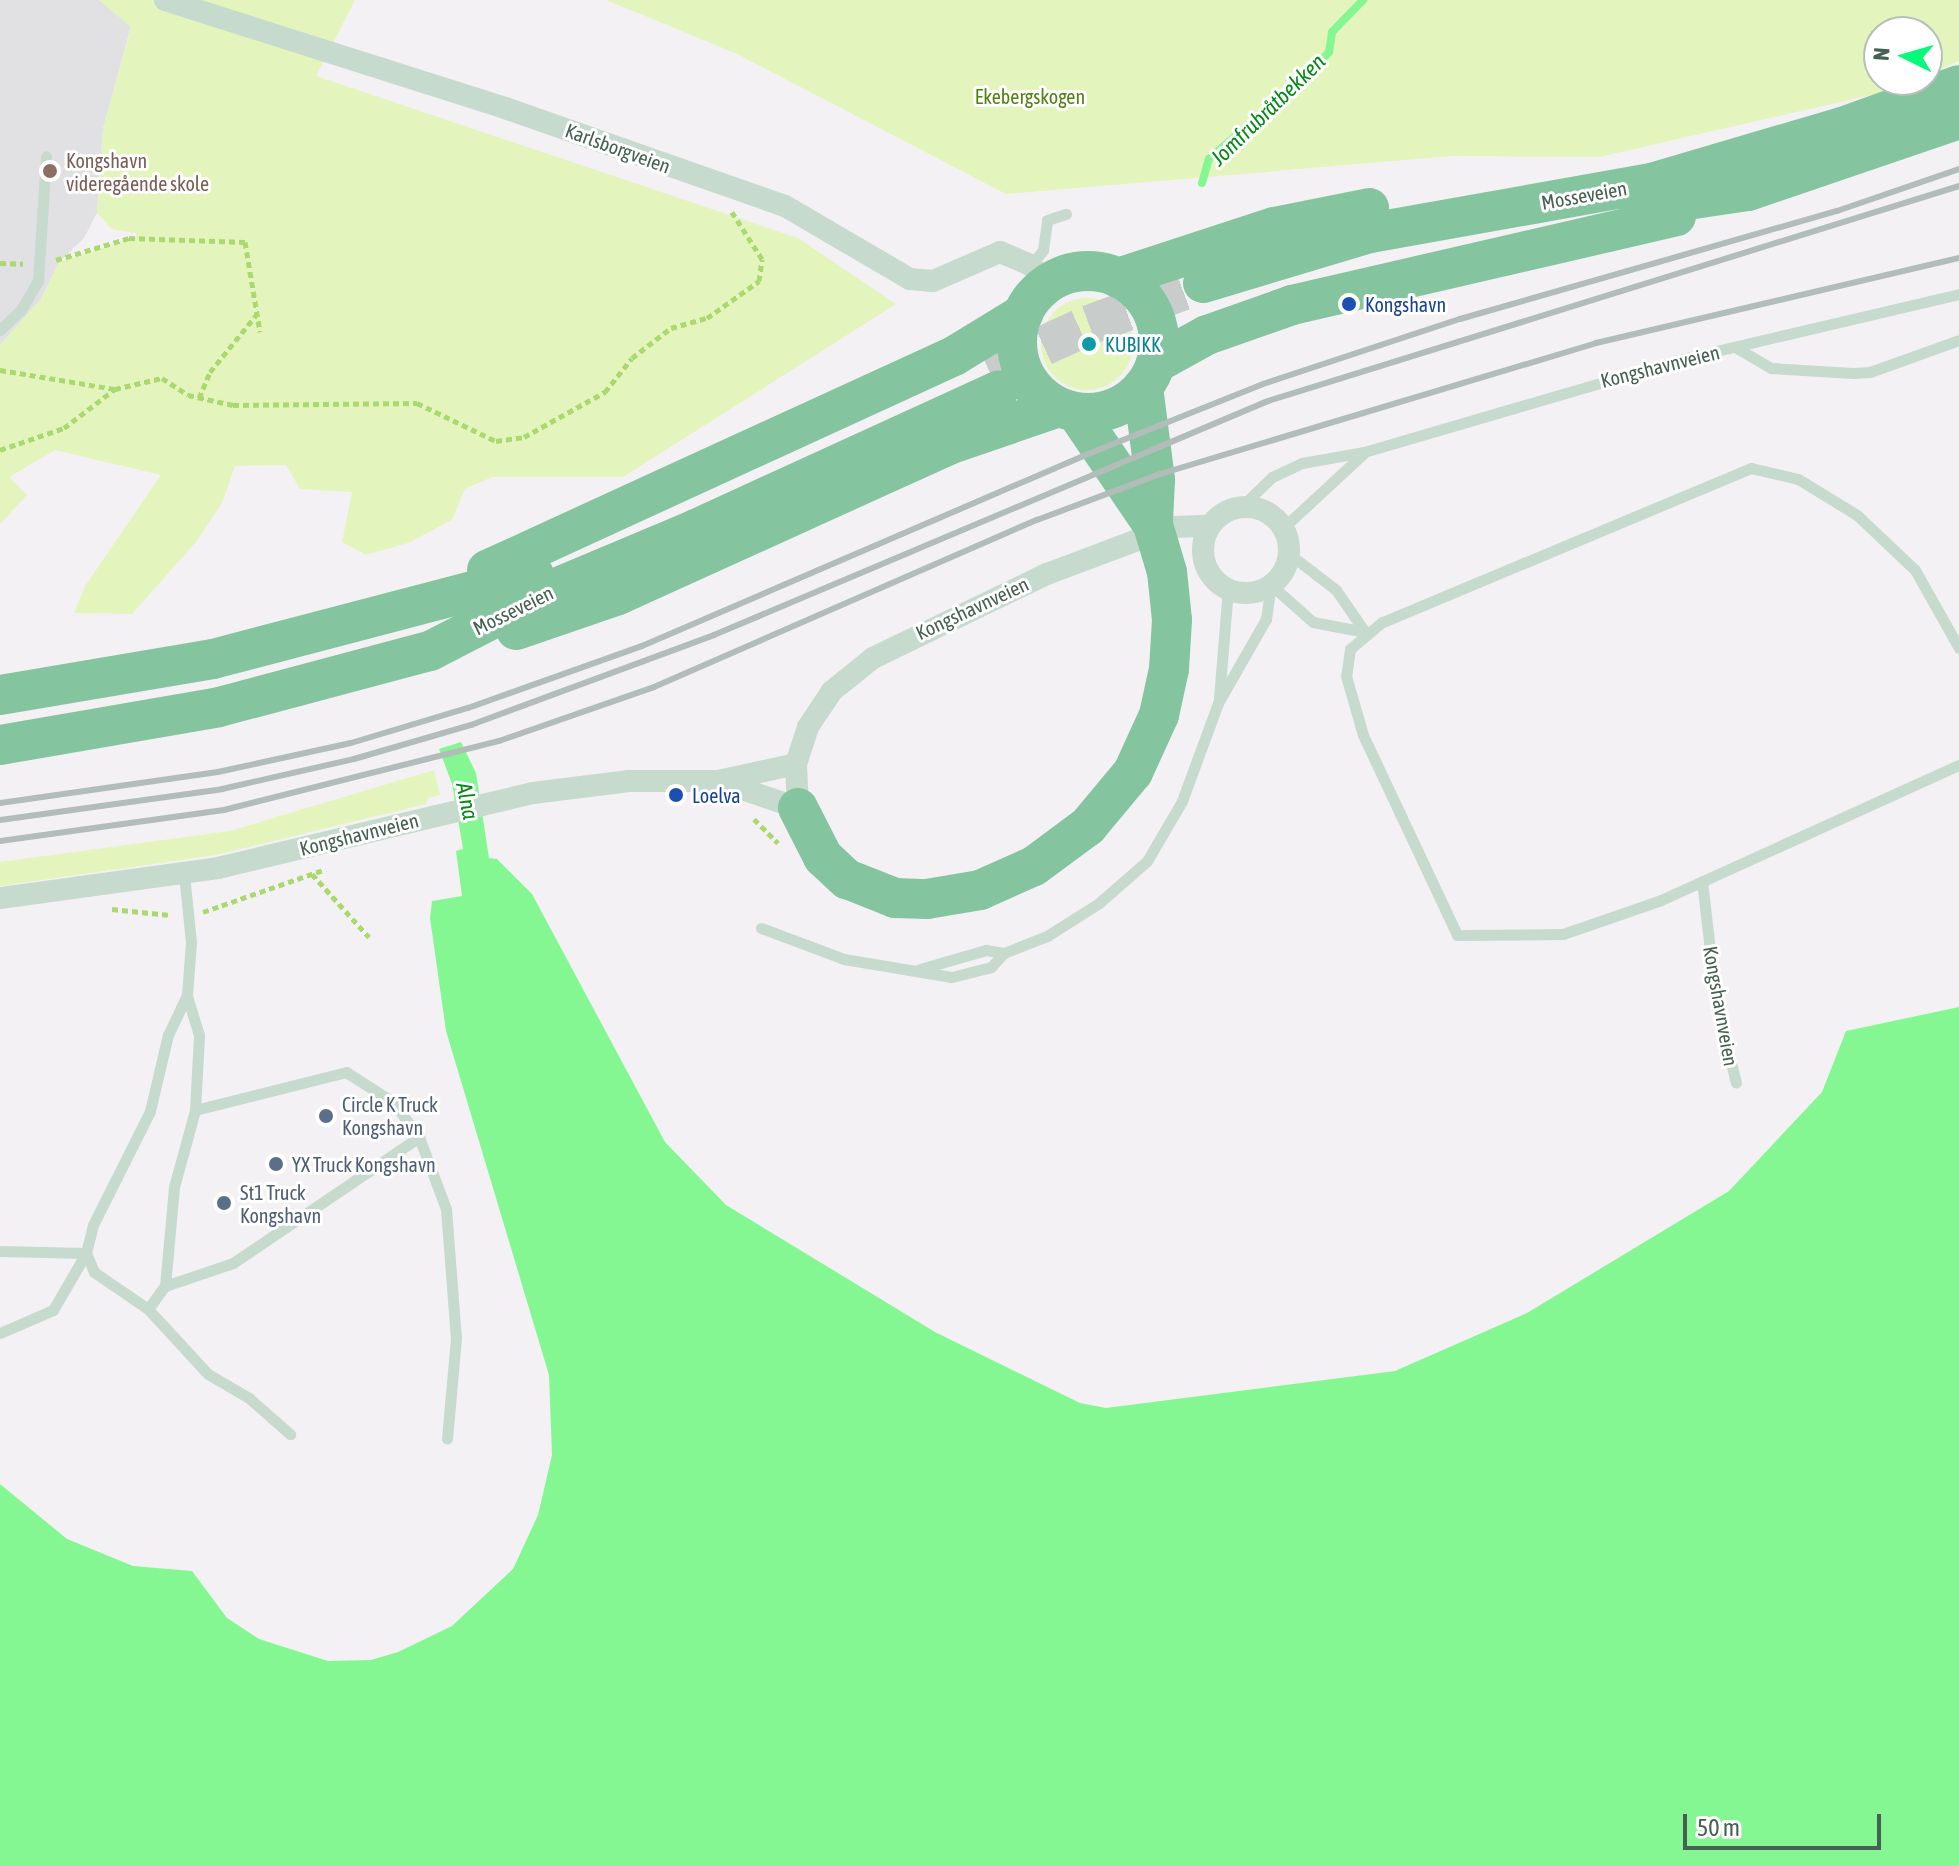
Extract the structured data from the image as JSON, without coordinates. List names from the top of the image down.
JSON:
{
  "streets": {
    "highway": ["Mosseveien"],
    "street": ["Karlsborgveien", "Kongshavnveien"]
  },
  "water": ["Jomfrubråtbekken", "Alna"],
  "parks": ["Ekebergskogen"],
  "places": [
    "Kongshavn videregående skole",
    "Kongshavn",
    "KUBIKK",
    "Loelva",
    "Circle K Truck Kongshavn",
    "YX Truck Kongshavn",
    "St1 Truck Kongshavn"
  ],
  "scale_bar": "50 m",
  "north": "left"
}
